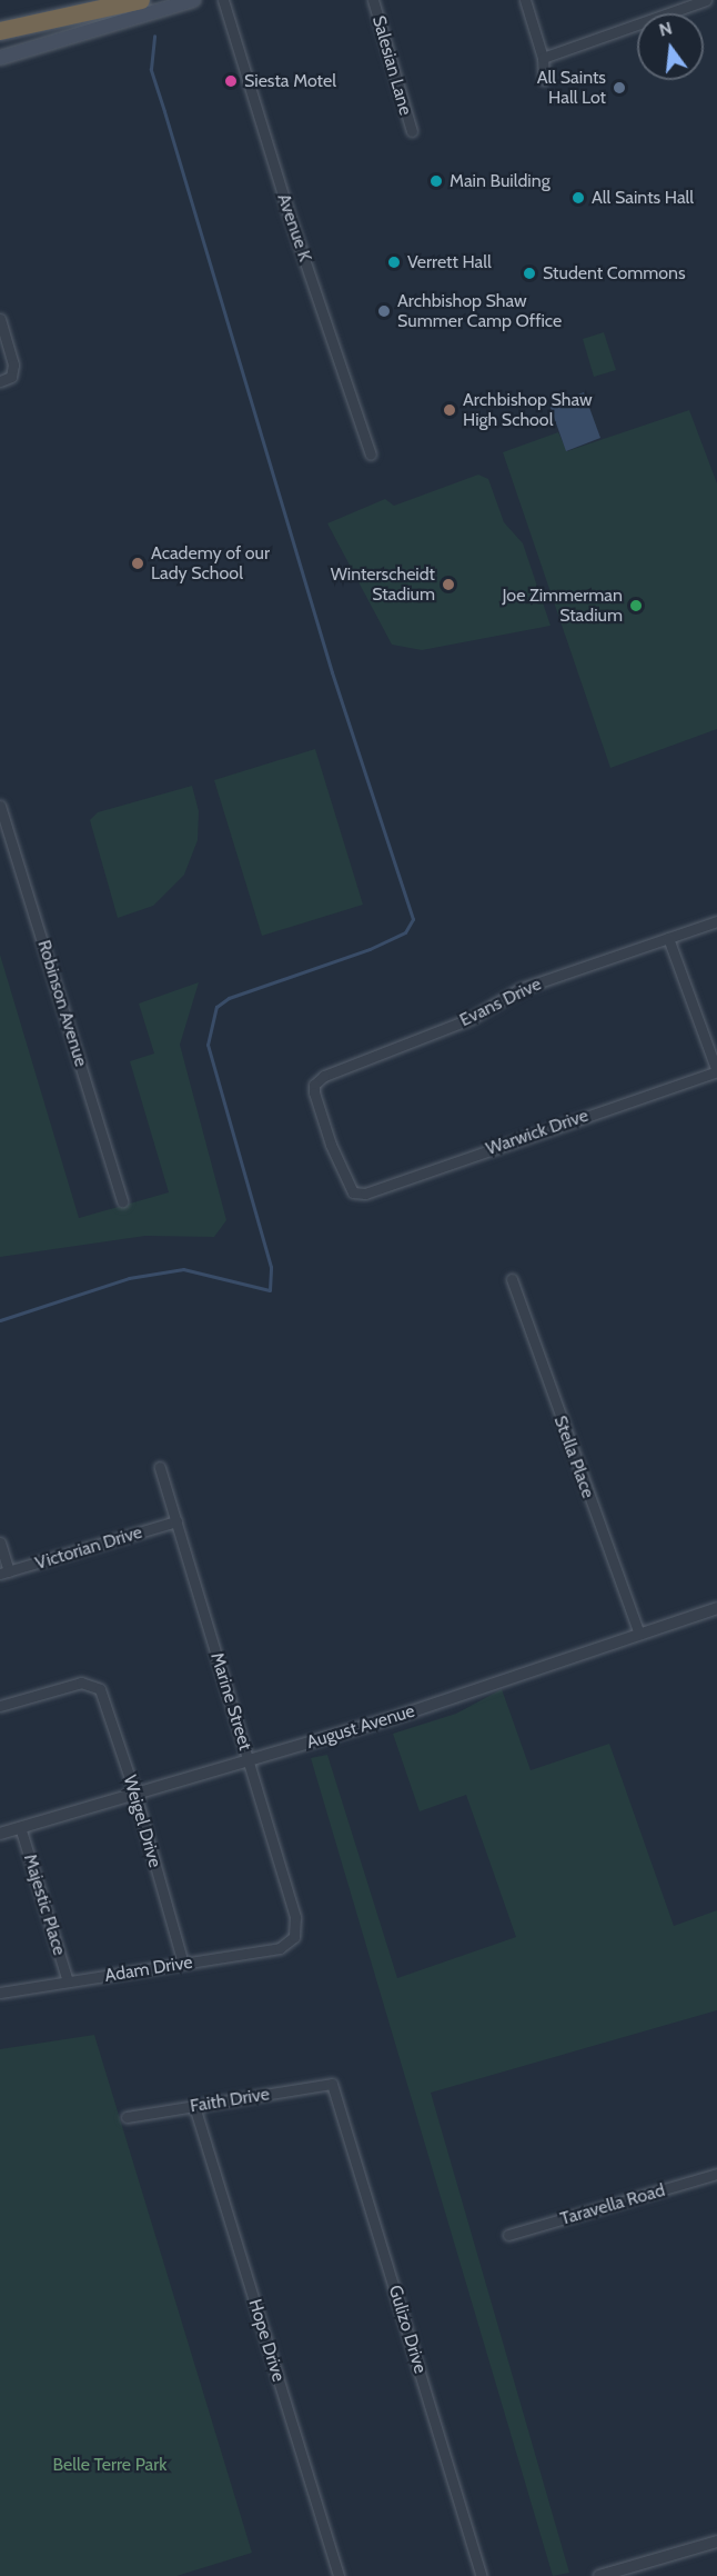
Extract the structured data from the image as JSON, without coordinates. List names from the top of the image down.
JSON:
{
  "streets": {
    "street": [
      "Salesian Lane",
      "Avenue K",
      "Evans Drive",
      "Robinson Avenue",
      "Warwick Drive",
      "Stella Place",
      "Victorian Drive",
      "Marine Street",
      "August Avenue",
      "Weigel Drive",
      "Majestic Place",
      "Adam Drive",
      "Faith Drive",
      "Taravella Road",
      "Gulizo Drive",
      "Hope Drive"
    ]
  },
  "crossings": [
    ["Evans Drive", "Warwick Drive"],
    ["Stella Place", "August Avenue"],
    ["Victorian Drive", "Marine Street"],
    ["Marine Street", "August Avenue"],
    ["Marine Street", "Adam Drive"],
    ["August Avenue", "Weigel Drive"],
    ["August Avenue", "Majestic Place"],
    ["Weigel Drive", "Adam Drive"],
    ["Majestic Place", "Adam Drive"],
    ["Faith Drive", "Gulizo Drive"],
    ["Faith Drive", "Hope Drive"]
  ],
  "parks": ["Belle Terre Park"],
  "places": [
    "Siesta Motel",
    "All Saints Hall Lot",
    "Main Building",
    "All Saints Hall",
    "Verrett Hall",
    "Student Commons",
    "Archbishop Shaw Summer Camp Office",
    "Archbishop Shaw High School",
    "Academy of our Lady School",
    "Winterscheidt Stadium",
    "Joe Zimmerman Stadium"
  ],
  "north": "top"
}
